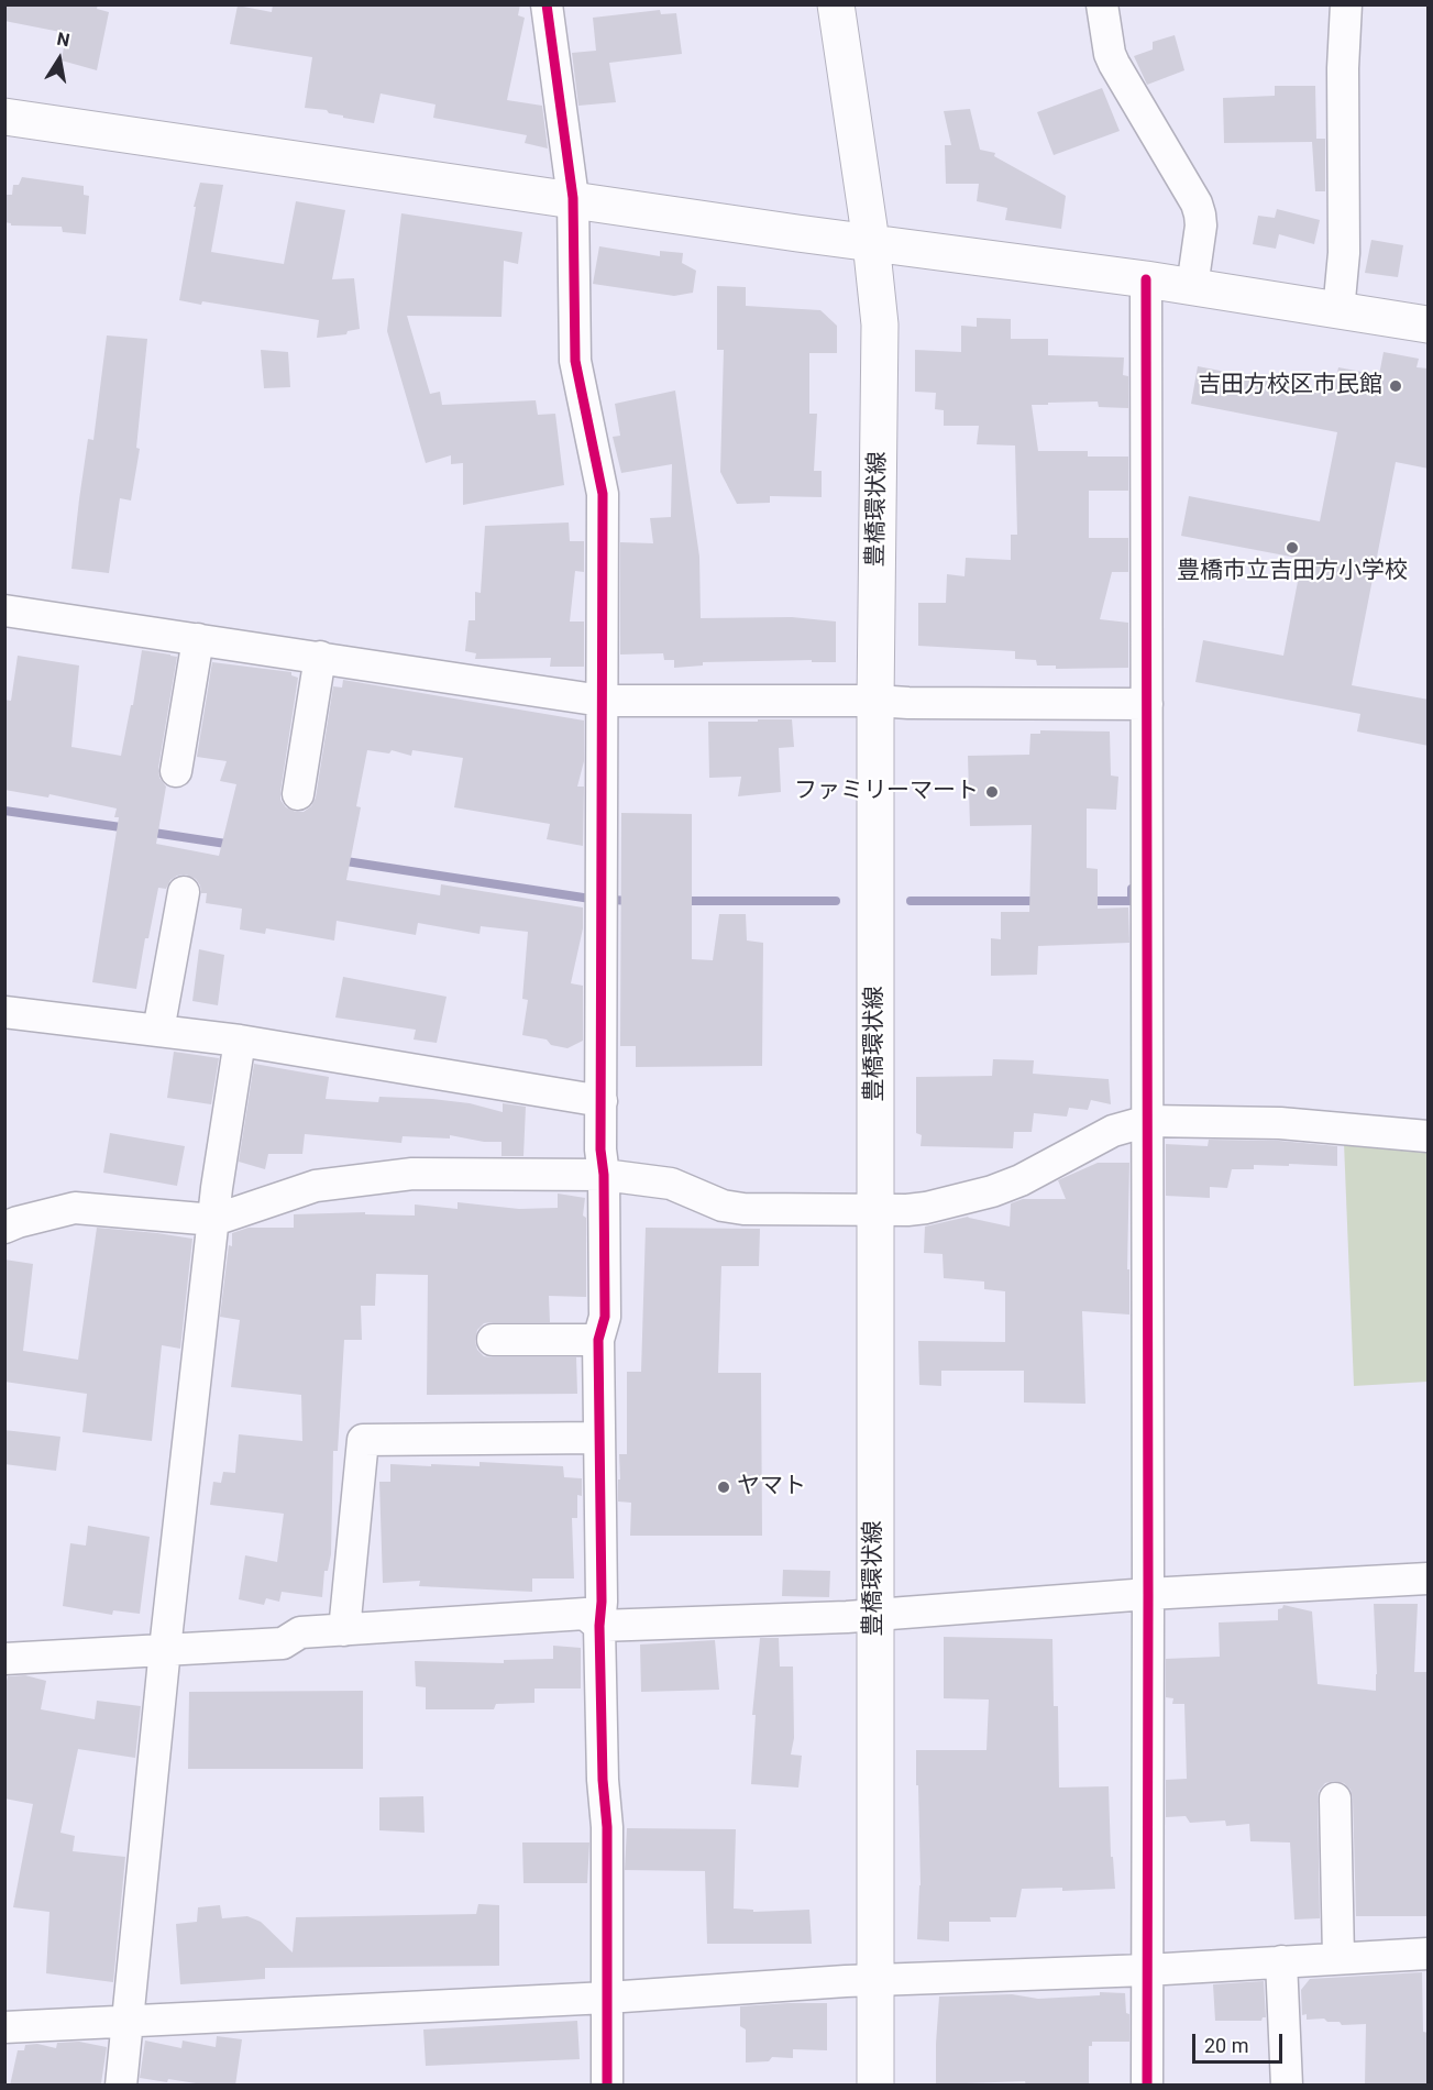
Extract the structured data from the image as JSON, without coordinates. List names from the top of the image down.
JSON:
{
  "streets": {
    "main road": ["豊橋環状線"]
  },
  "places": [
    "吉田方校区市民館",
    "豊橋市立吉田方小学校",
    "ファミリーマート",
    "ヤマト"
  ],
  "scale_bar": "20 m",
  "north": "top"
}
